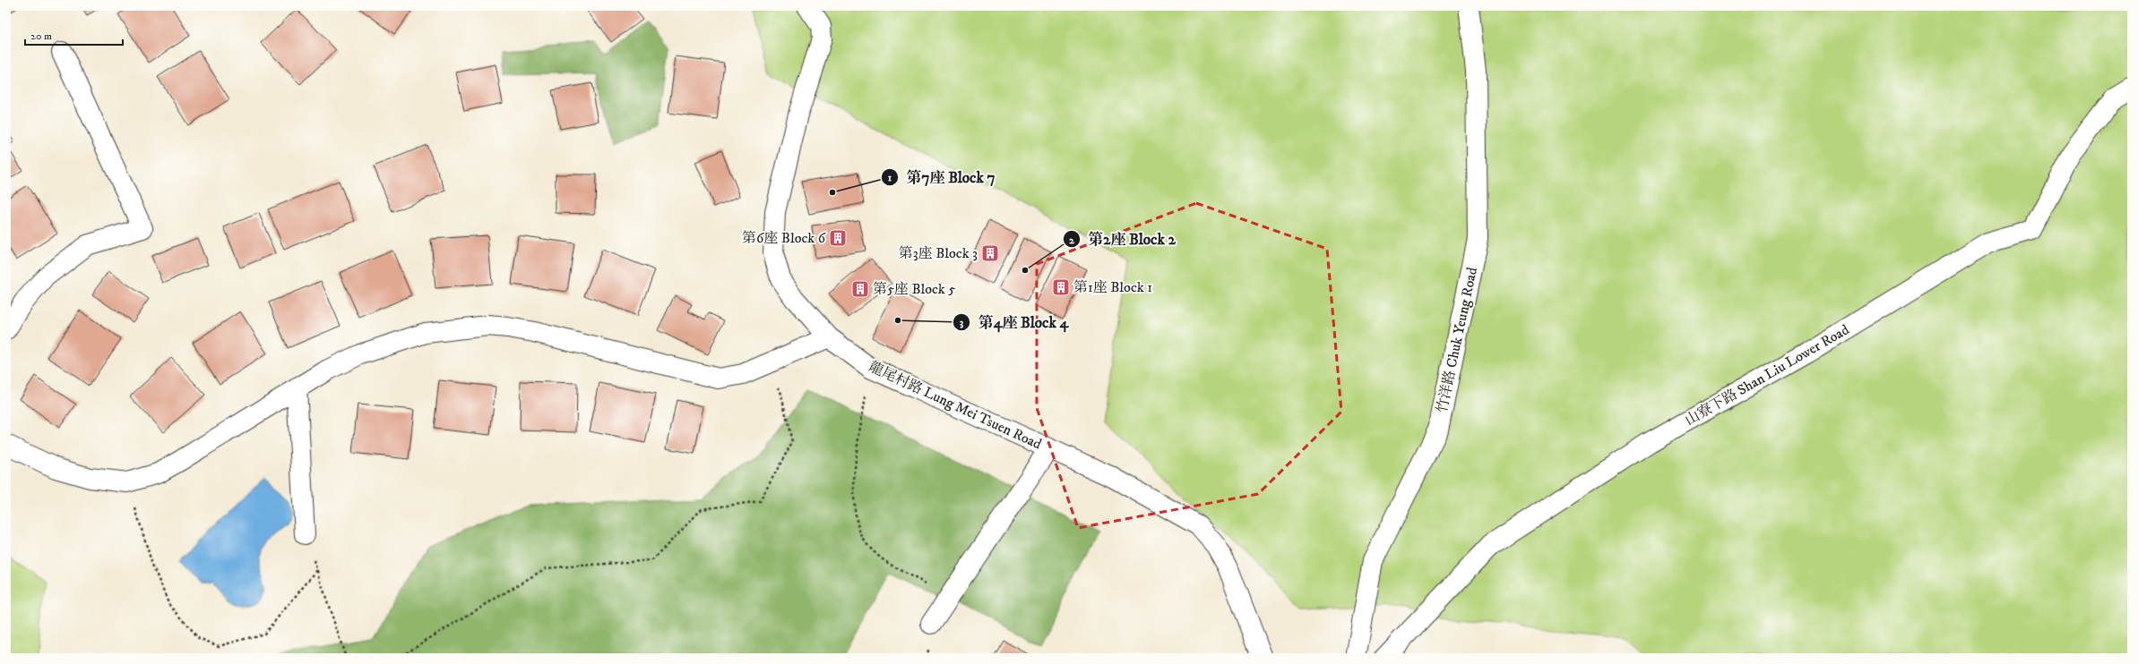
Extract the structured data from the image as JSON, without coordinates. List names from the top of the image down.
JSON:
{
  "streets": {
    "street": ["竹洋路 Chuk Yeung Road", "山寮下路 Shan Liu Lower Road", "龍尾村路 Lung Mei Tsuen Road"]
  },
  "places": {
    "other": ["第7座 Block 7", "第2座 Block 2", "第4座 Block 4"],
    "building": [
      "第6座 Block 6",
      "第3座 Block 3",
      "第1座 Block 1",
      "第5座 Block 5"
    ]
  },
  "scale_bar": "20 m"
}
